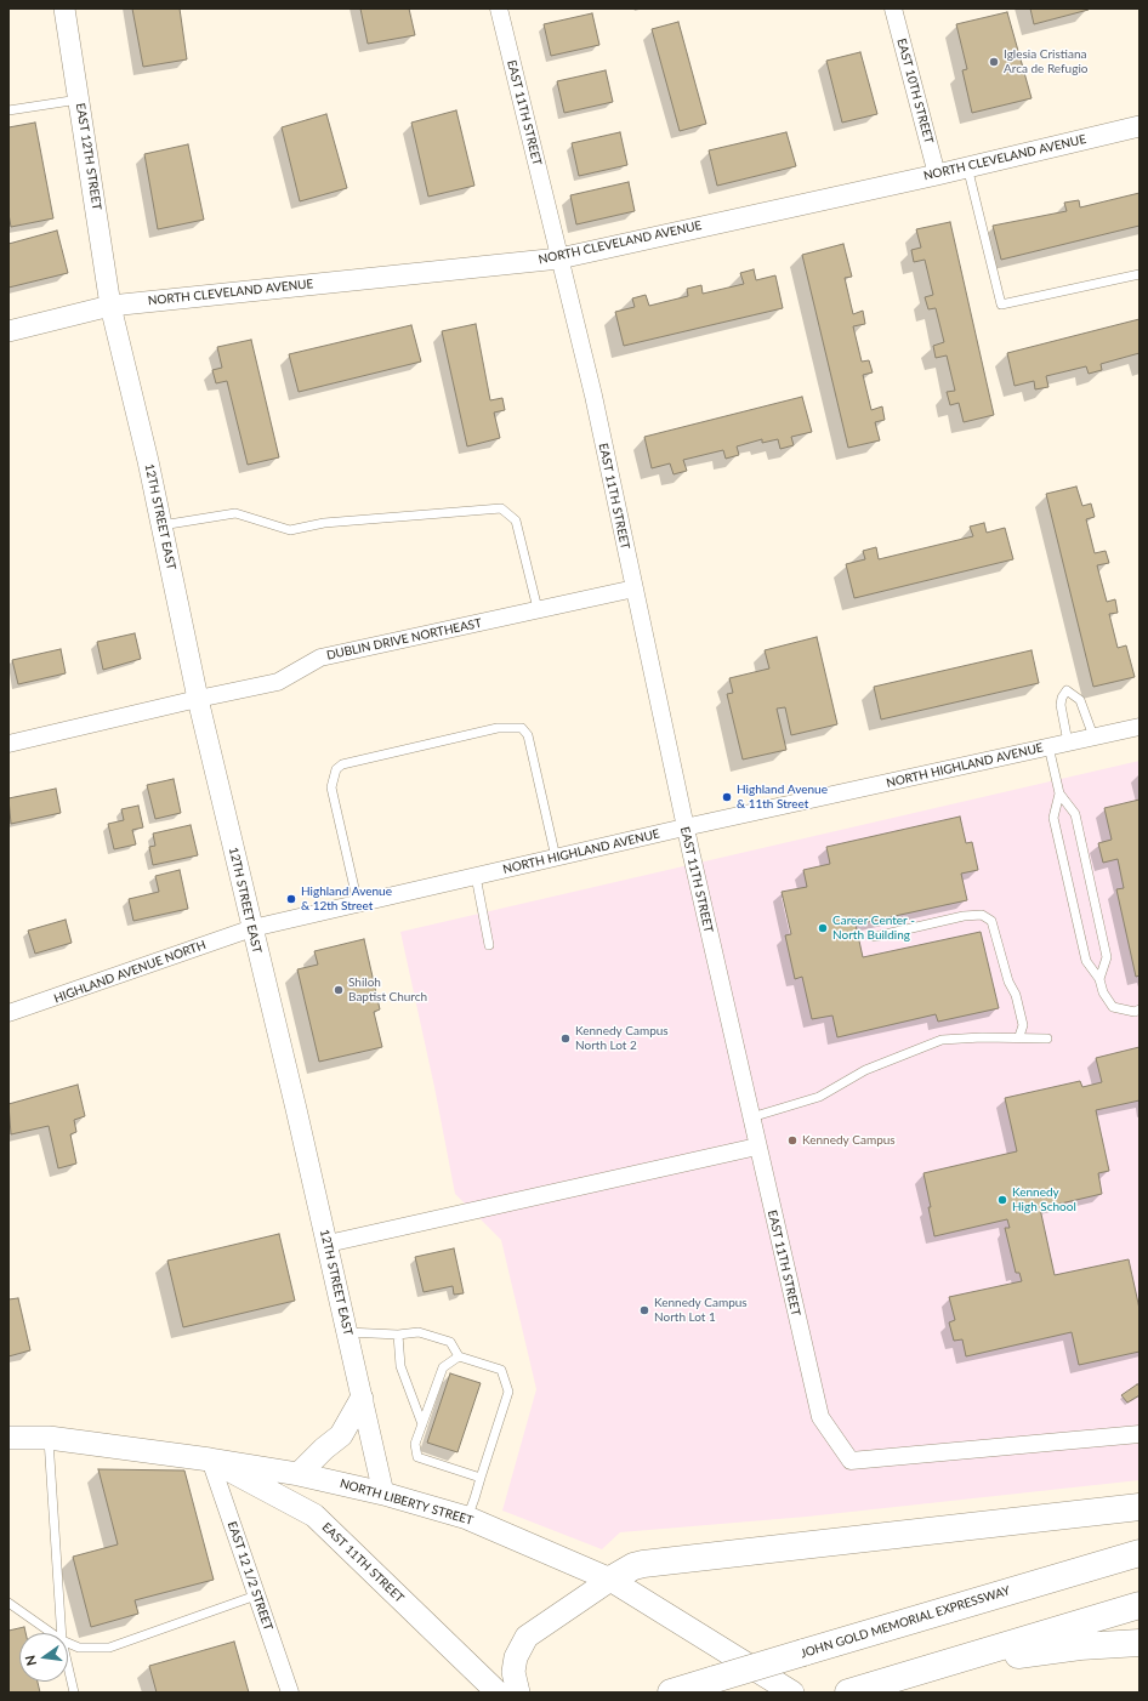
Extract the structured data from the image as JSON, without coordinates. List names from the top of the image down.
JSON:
{
  "streets": {
    "highway": ["JOHN GOLD MEMORIAL EXPRESSWAY"],
    "main road": ["EAST 11TH STREET", "NORTH LIBERTY STREET"],
    "street": [
      "EAST 10TH STREET",
      "EAST 12TH STREET",
      "NORTH CLEVELAND AVENUE",
      "12TH STREET EAST",
      "DUBLIN DRIVE NORTHEAST",
      "NORTH HIGHLAND AVENUE",
      "HIGHLAND AVENUE NORTH",
      "EAST 12 1/2 STREET"
    ]
  },
  "crossings": [
    ["EAST 10TH STREET", "NORTH CLEVELAND AVENUE"],
    ["EAST 11TH STREET", "NORTH CLEVELAND AVENUE"],
    ["EAST 11TH STREET", "DUBLIN DRIVE NORTHEAST"],
    ["EAST 11TH STREET", "NORTH HIGHLAND AVENUE"],
    ["EAST 11TH STREET", "NORTH LIBERTY STREET"],
    ["EAST 11TH STREET", "EAST 12 1/2 STREET"],
    ["EAST 12TH STREET", "NORTH CLEVELAND AVENUE"],
    ["EAST 12TH STREET", "12TH STREET EAST"],
    ["NORTH CLEVELAND AVENUE", "12TH STREET EAST"],
    ["12TH STREET EAST", "DUBLIN DRIVE NORTHEAST"],
    ["12TH STREET EAST", "NORTH HIGHLAND AVENUE"],
    ["12TH STREET EAST", "HIGHLAND AVENUE NORTH"],
    ["12TH STREET EAST", "NORTH LIBERTY STREET"],
    ["NORTH HIGHLAND AVENUE", "HIGHLAND AVENUE NORTH"],
    ["NORTH LIBERTY STREET", "EAST 12 1/2 STREET"]
  ],
  "places": [
    "Iglesia Cristiana Arca de Refugio",
    "Highland Avenue & 11th Street",
    "Highland Avenue & 12th Street",
    "Career Center - North Building",
    "Shiloh Baptist Church",
    "Kennedy Campus North Lot 2",
    "Kennedy Campus",
    "Kennedy High School",
    "Kennedy Campus North Lot 1"
  ],
  "north": "left"
}
